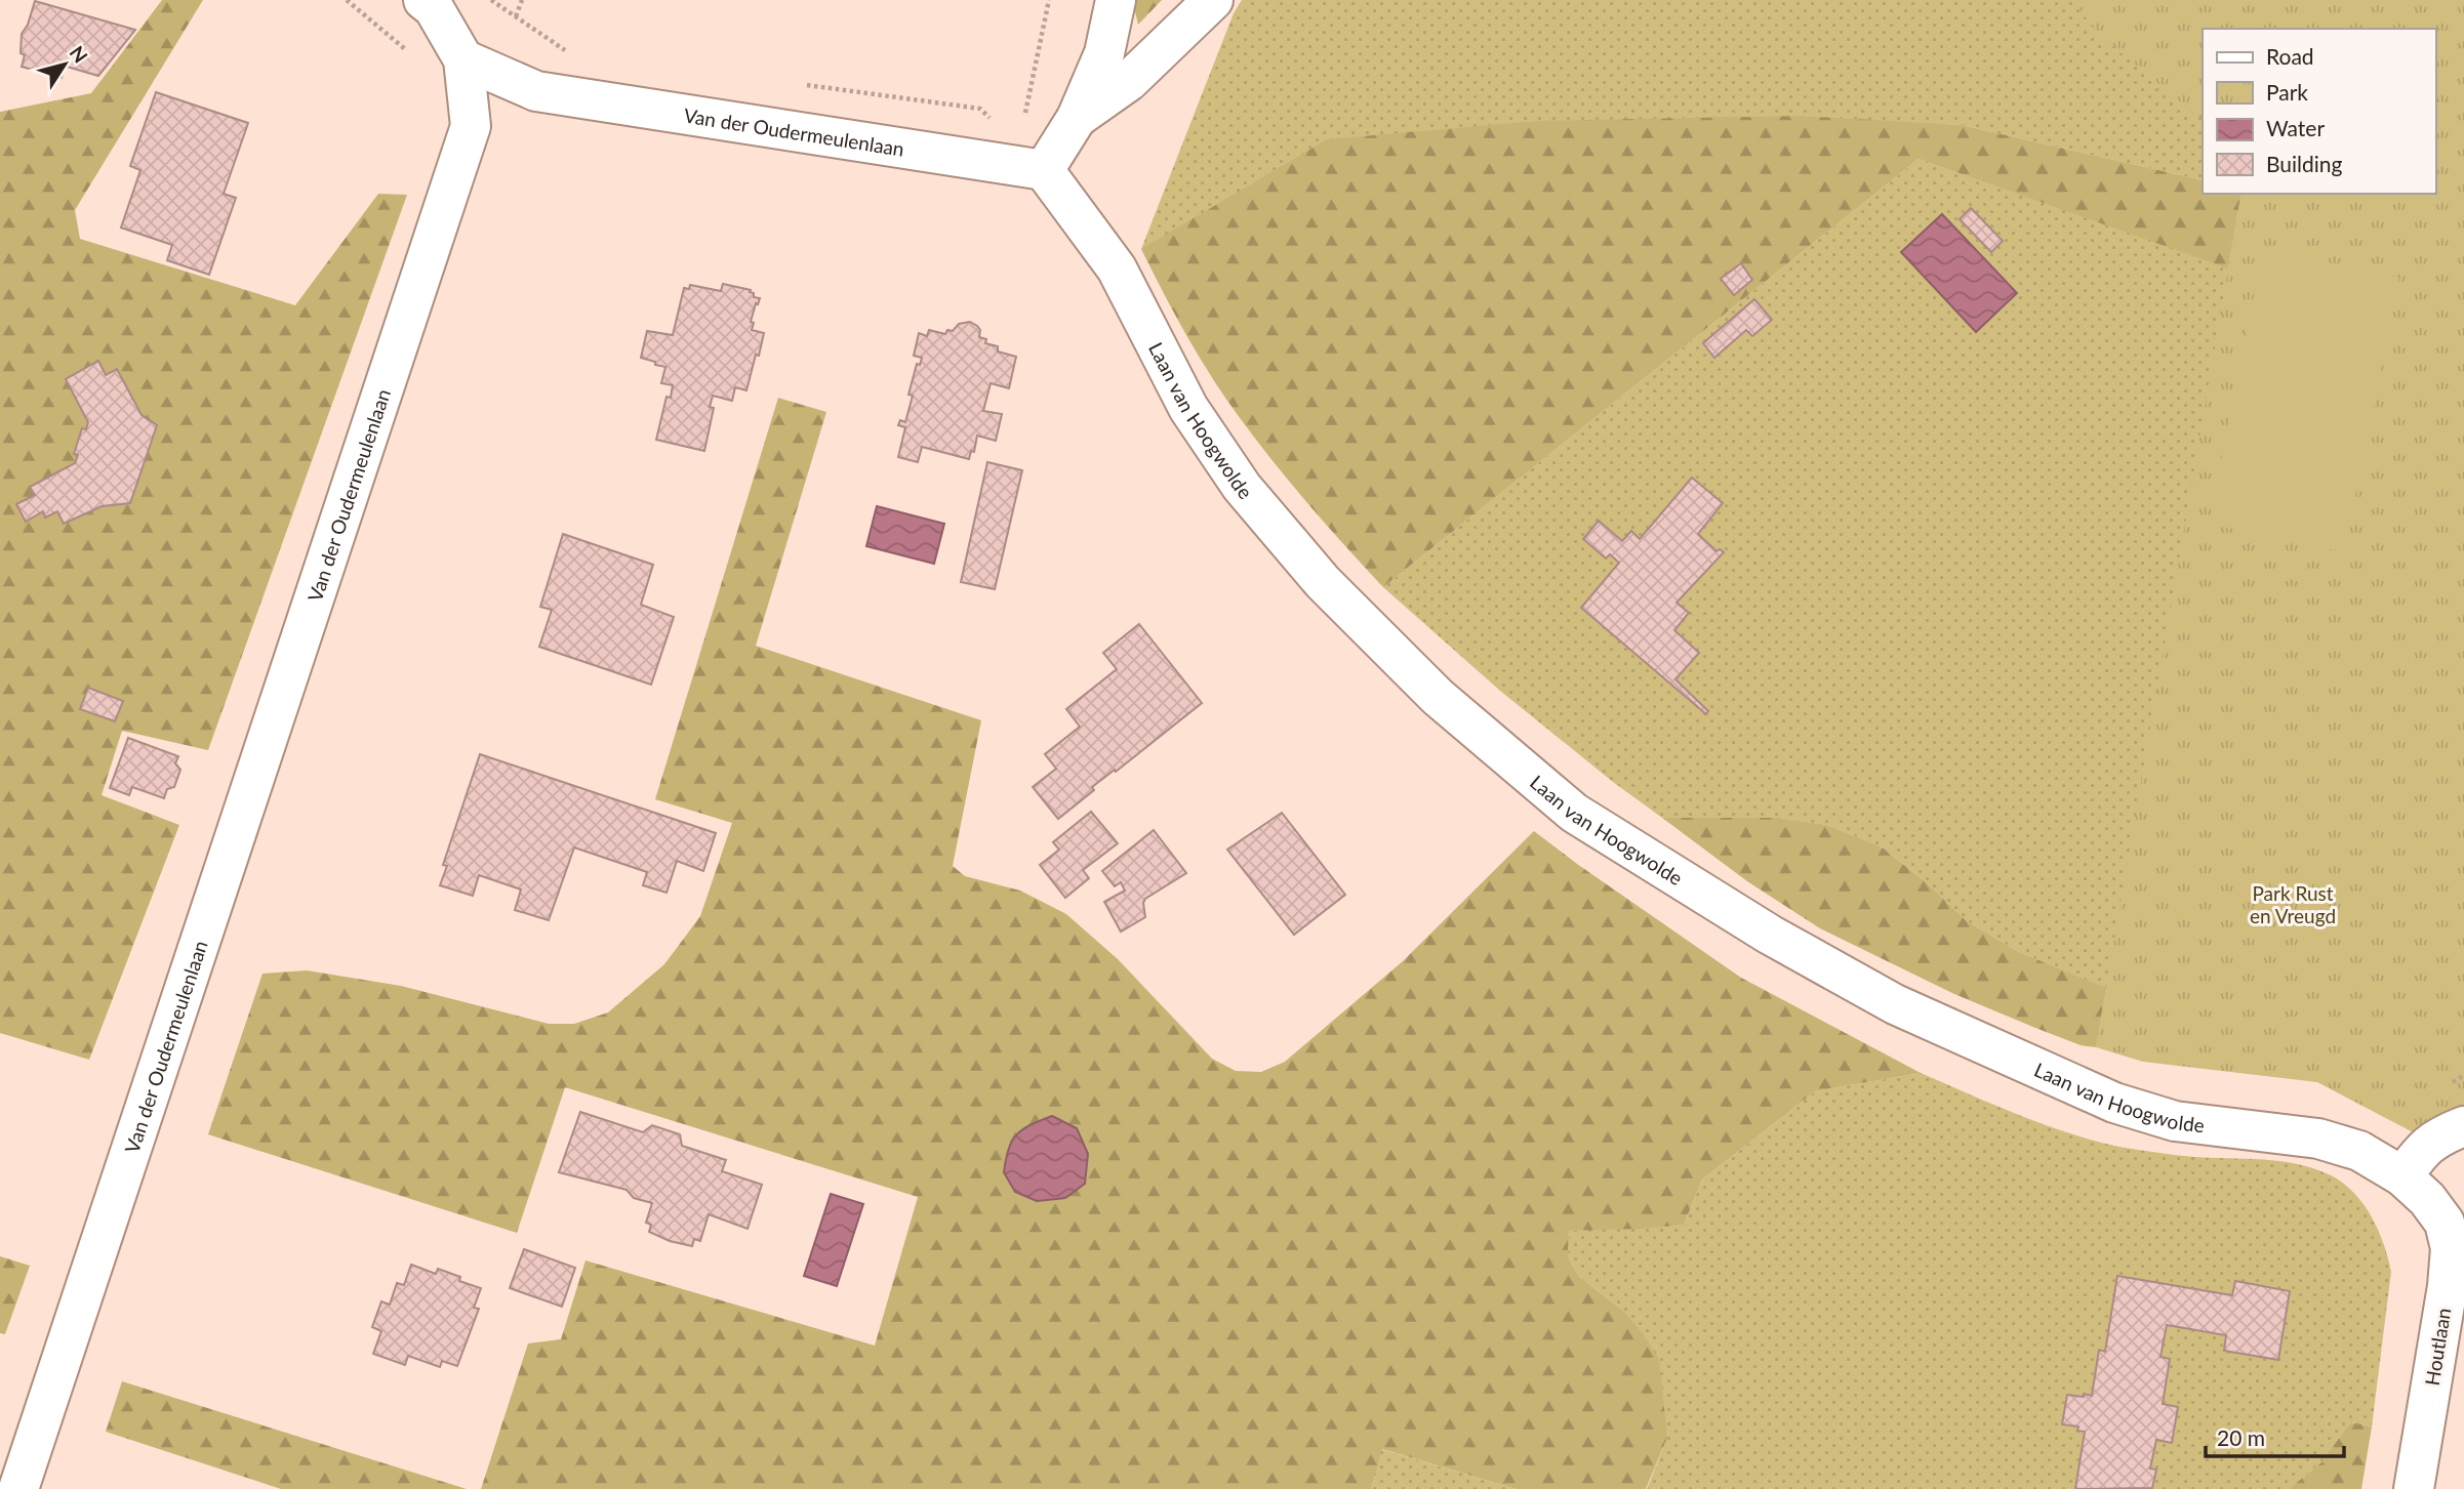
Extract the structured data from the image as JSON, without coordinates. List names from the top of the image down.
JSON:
{
  "streets": {
    "street": ["Van der Oudermeulenlaan", "Laan van Hoogwolde", "Houtlaan"]
  },
  "crossings": [
    ["Van der Oudermeulenlaan", "Laan van Hoogwolde"],
    ["Laan van Hoogwolde", "Houtlaan"]
  ],
  "parks": ["Park Rust en Vreugd"],
  "legend": [
    "Road",
    "Park",
    "Water",
    "Building"
  ],
  "scale_bar": "20 m",
  "north": "top right"
}
